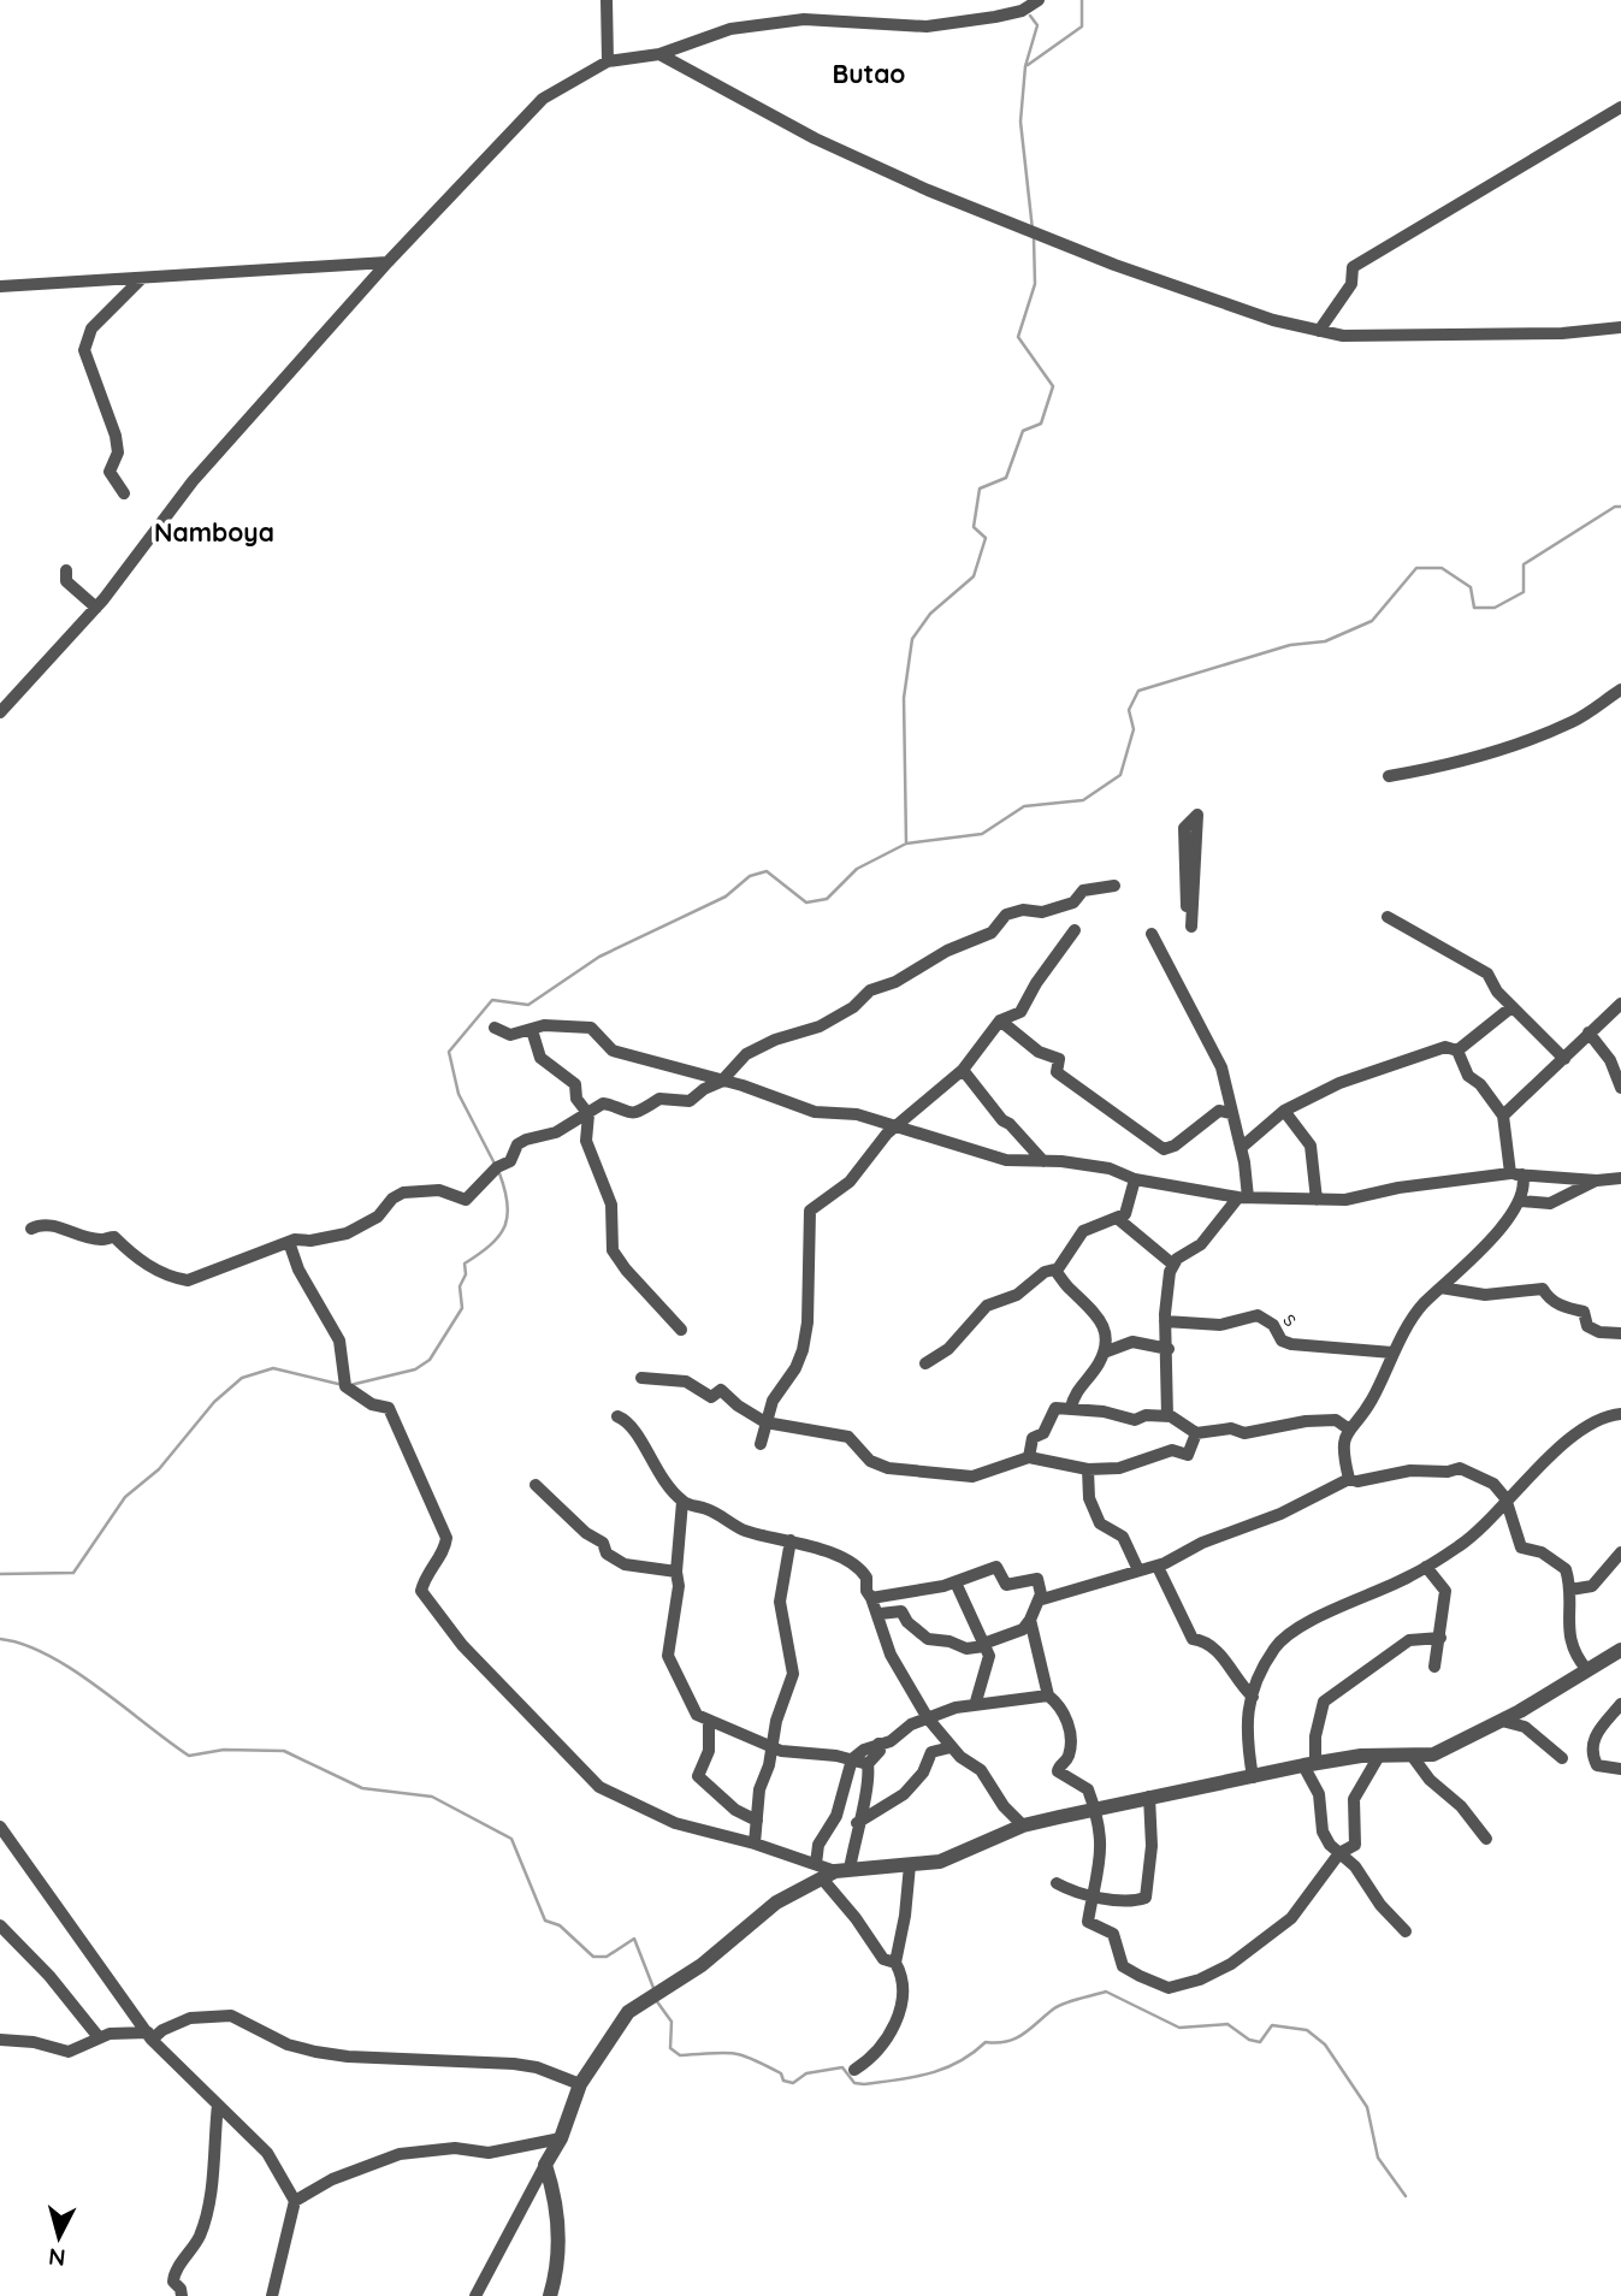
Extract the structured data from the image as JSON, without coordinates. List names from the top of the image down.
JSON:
{
  "streets": {
    "street": ["s"]
  },
  "districts": ["Butao", "Namboya"],
  "north": "bottom"
}
